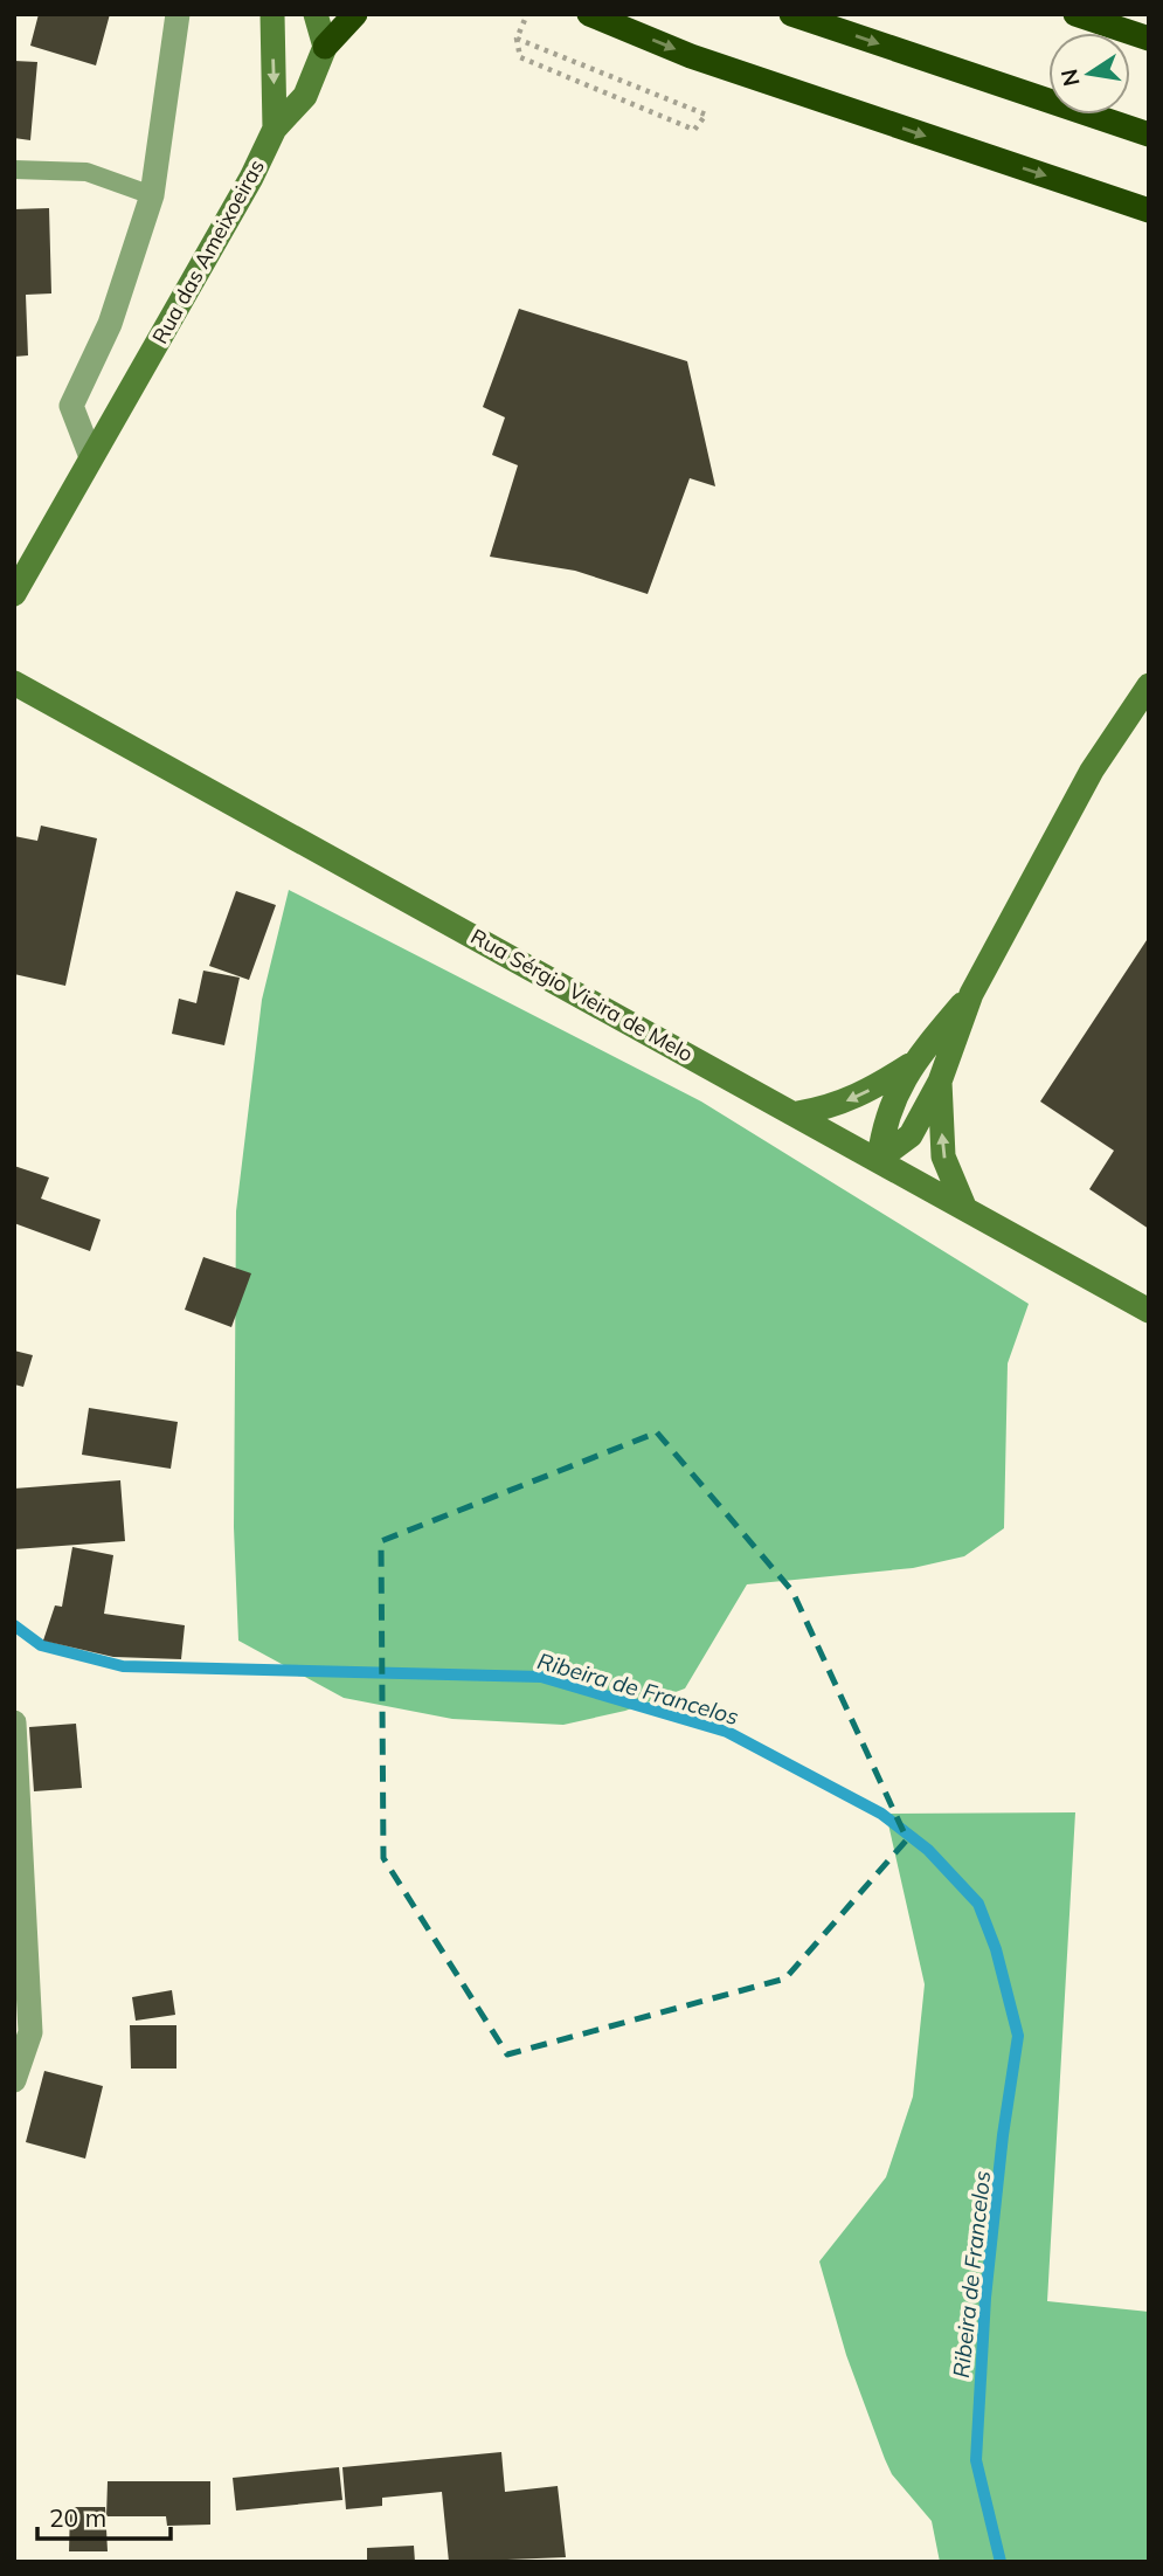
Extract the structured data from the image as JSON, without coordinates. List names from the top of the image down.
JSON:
{
  "streets": {
    "main road": ["Rua das Ameixoeiras", "Rua Sérgio Vieira de Melo"]
  },
  "water": ["Ribeira de Francelos"],
  "scale_bar": "20 m",
  "north": "left"
}
